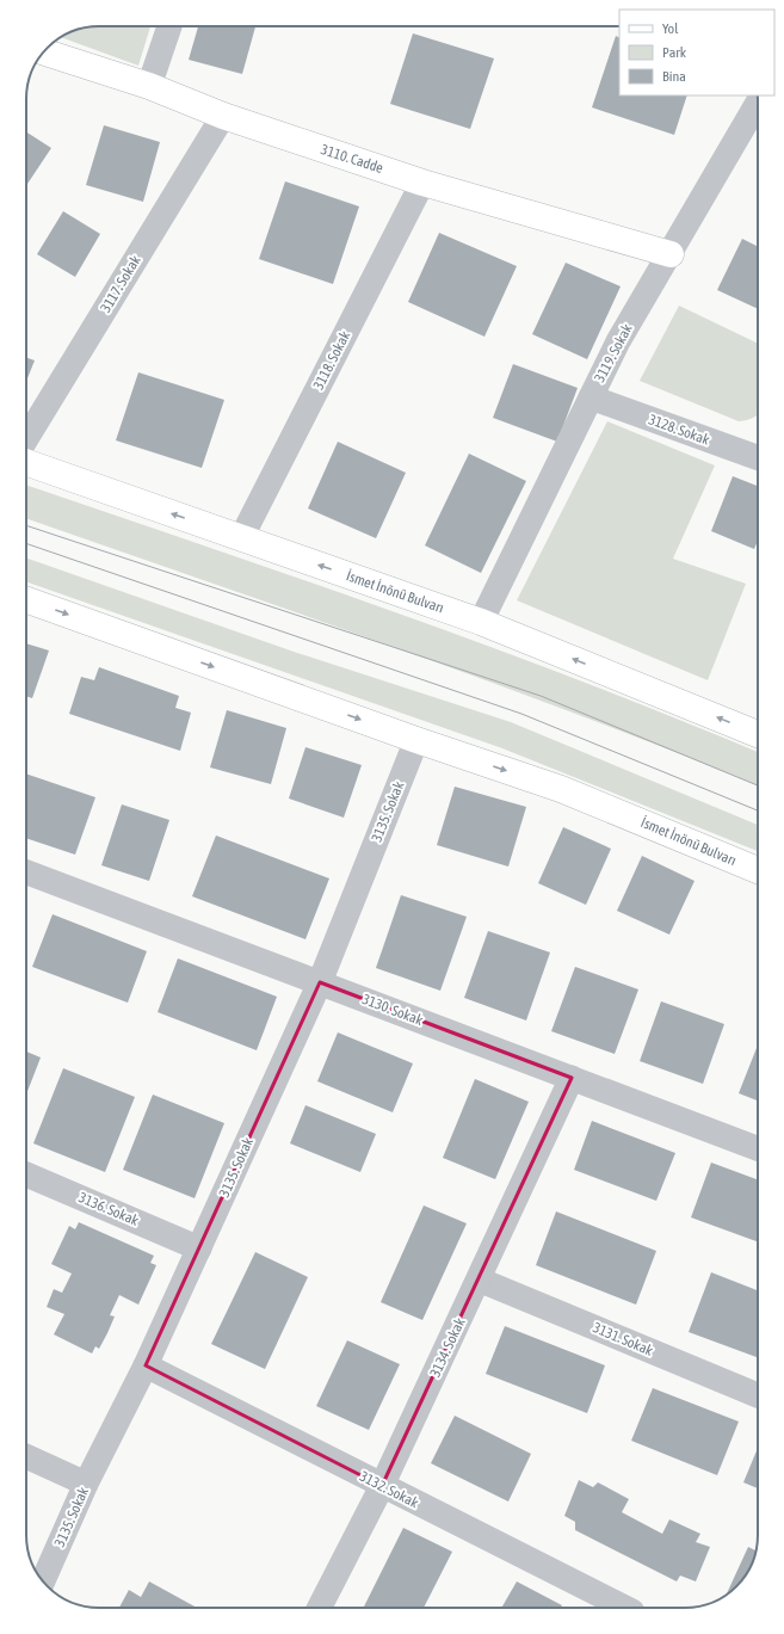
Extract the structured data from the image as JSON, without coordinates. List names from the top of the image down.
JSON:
{
  "streets": {
    "main road": ["3110. Cadde", "İsmet İnönü Bulvarı"],
    "street": [
      "3117. Sokak",
      "3119. Sokak",
      "3118. Sokak",
      "3128. Sokak",
      "3135. Sokak",
      "3130. Sokak",
      "3136. Sokak",
      "3131. Sokak",
      "3134. Sokak",
      "3132. Sokak"
    ]
  },
  "crossings": [
    ["3110. Cadde", "3117. Sokak"],
    ["3110. Cadde", "3119. Sokak"],
    ["3110. Cadde", "3118. Sokak"],
    ["3119. Sokak", "3128. Sokak"],
    ["3119. Sokak", "İsmet İnönü Bulvarı"],
    ["3118. Sokak", "İsmet İnönü Bulvarı"],
    ["İsmet İnönü Bulvarı", "3135. Sokak"],
    ["3135. Sokak", "3130. Sokak"],
    ["3135. Sokak", "3136. Sokak"],
    ["3135. Sokak", "3132. Sokak"],
    ["3130. Sokak", "3134. Sokak"],
    ["3131. Sokak", "3134. Sokak"],
    ["3134. Sokak", "3132. Sokak"]
  ],
  "legend": ["Yol", "Park", "Bina"]
}
